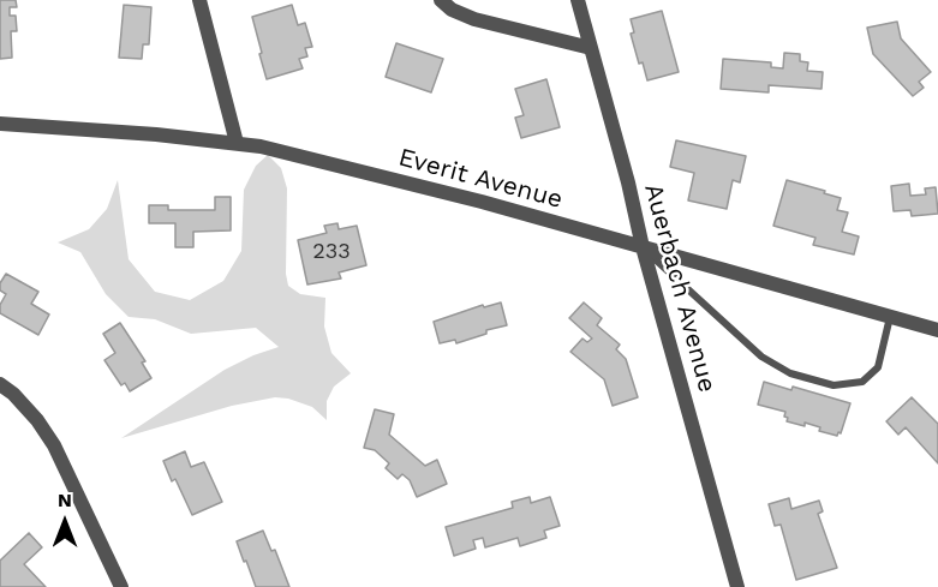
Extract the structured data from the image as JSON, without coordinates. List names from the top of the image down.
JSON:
{
  "streets": {
    "street": ["Everit Avenue", "Auerbach Avenue"]
  },
  "crossings": [
    ["Everit Avenue", "Auerbach Avenue"]
  ],
  "house_numbers": ["233"],
  "north": "top"
}
